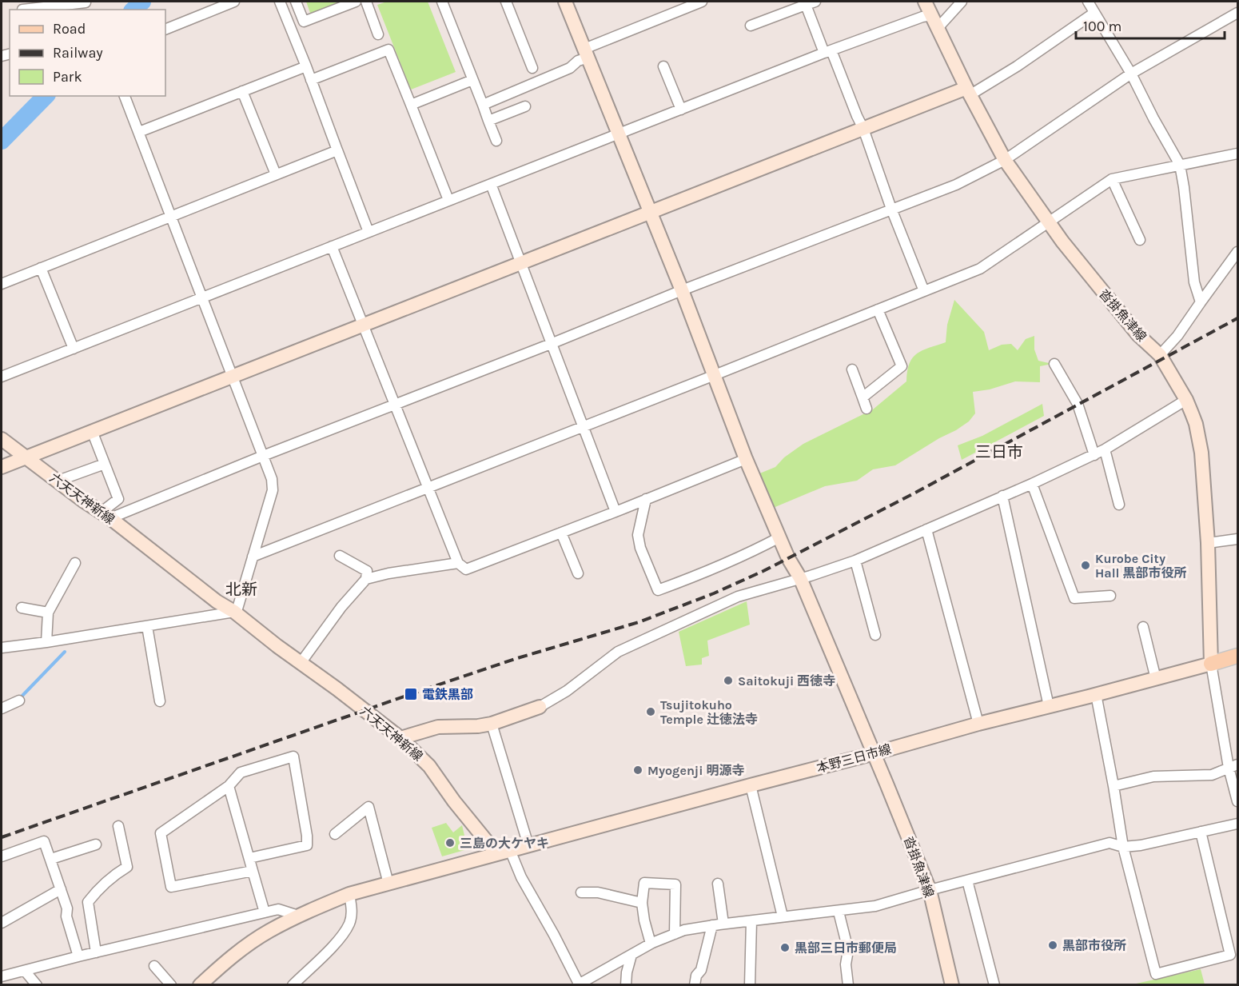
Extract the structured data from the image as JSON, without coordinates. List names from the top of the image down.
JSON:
{
  "streets": {
    "main road": ["沓掛魚津線", "六天天神新線", "本野三日市線"]
  },
  "crossings": [
    ["沓掛魚津線", "本野三日市線"],
    ["六天天神新線", "本野三日市線"]
  ],
  "districts": ["三日市", "北新"],
  "places": {
    "other": [
      "Kurobe City Hall 黒部市役所",
      "Saitokuji 西徳寺",
      "Tsujitokuho Temple 辻徳法寺",
      "Myogenji 明源寺",
      "三島の大ケヤキ",
      "黒部市役所",
      "黒部三日市郵便局"
    ],
    "transit": ["電鉄黒部"]
  },
  "legend": ["Road", "Railway", "Park"],
  "scale_bar": "100 m"
}
